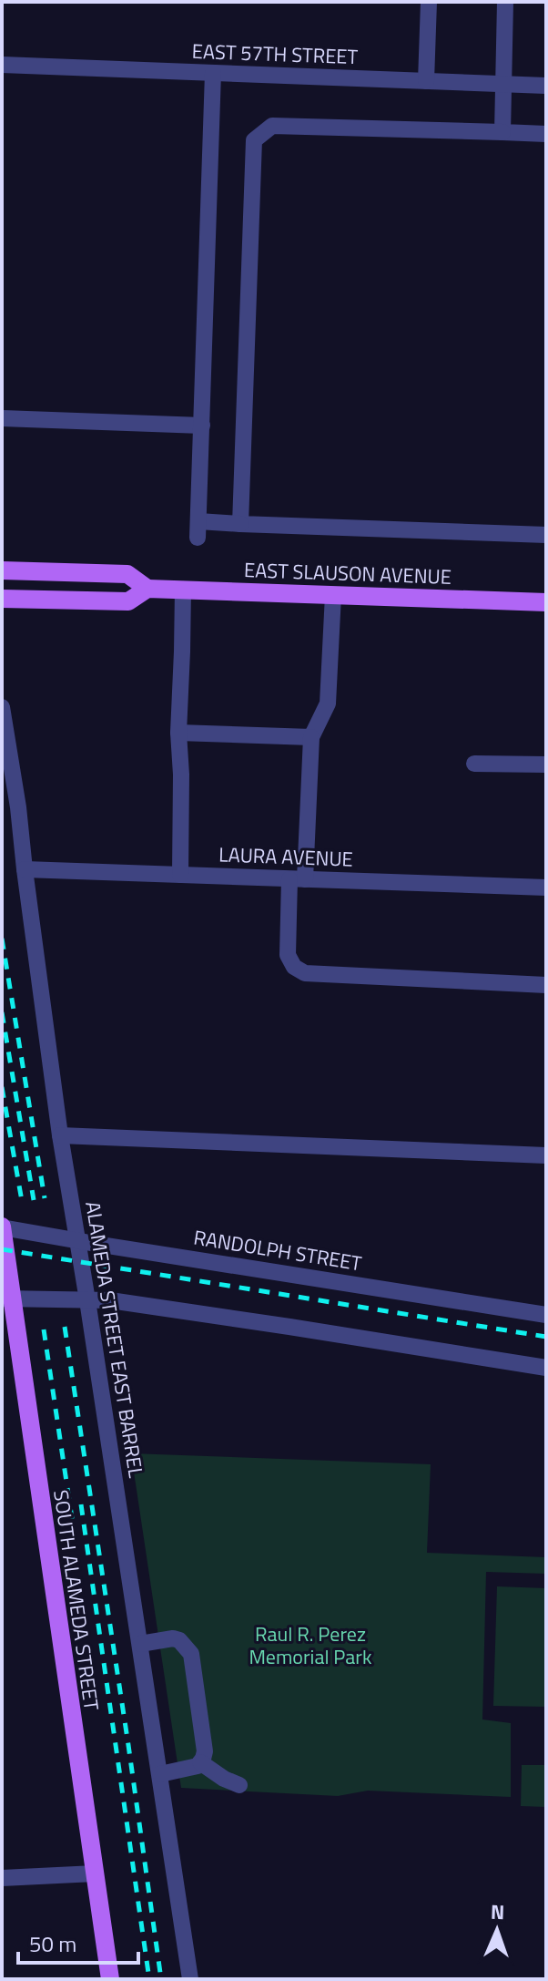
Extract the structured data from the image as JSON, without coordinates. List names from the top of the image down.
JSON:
{
  "streets": {
    "main road": ["EAST SLAUSON AVENUE", "SOUTH ALAMEDA STREET"],
    "street": [
      "EAST 57TH STREET",
      "LAURA AVENUE",
      "RANDOLPH STREET",
      "ALAMEDA STREET EAST BARREL"
    ]
  },
  "crossings": [
    ["LAURA AVENUE", "ALAMEDA STREET EAST BARREL"],
    ["RANDOLPH STREET", "ALAMEDA STREET EAST BARREL"],
    ["RANDOLPH STREET", "SOUTH ALAMEDA STREET"]
  ],
  "parks": ["Raul R. Perez Memorial Park"],
  "scale_bar": "50 m",
  "north": "top"
}
